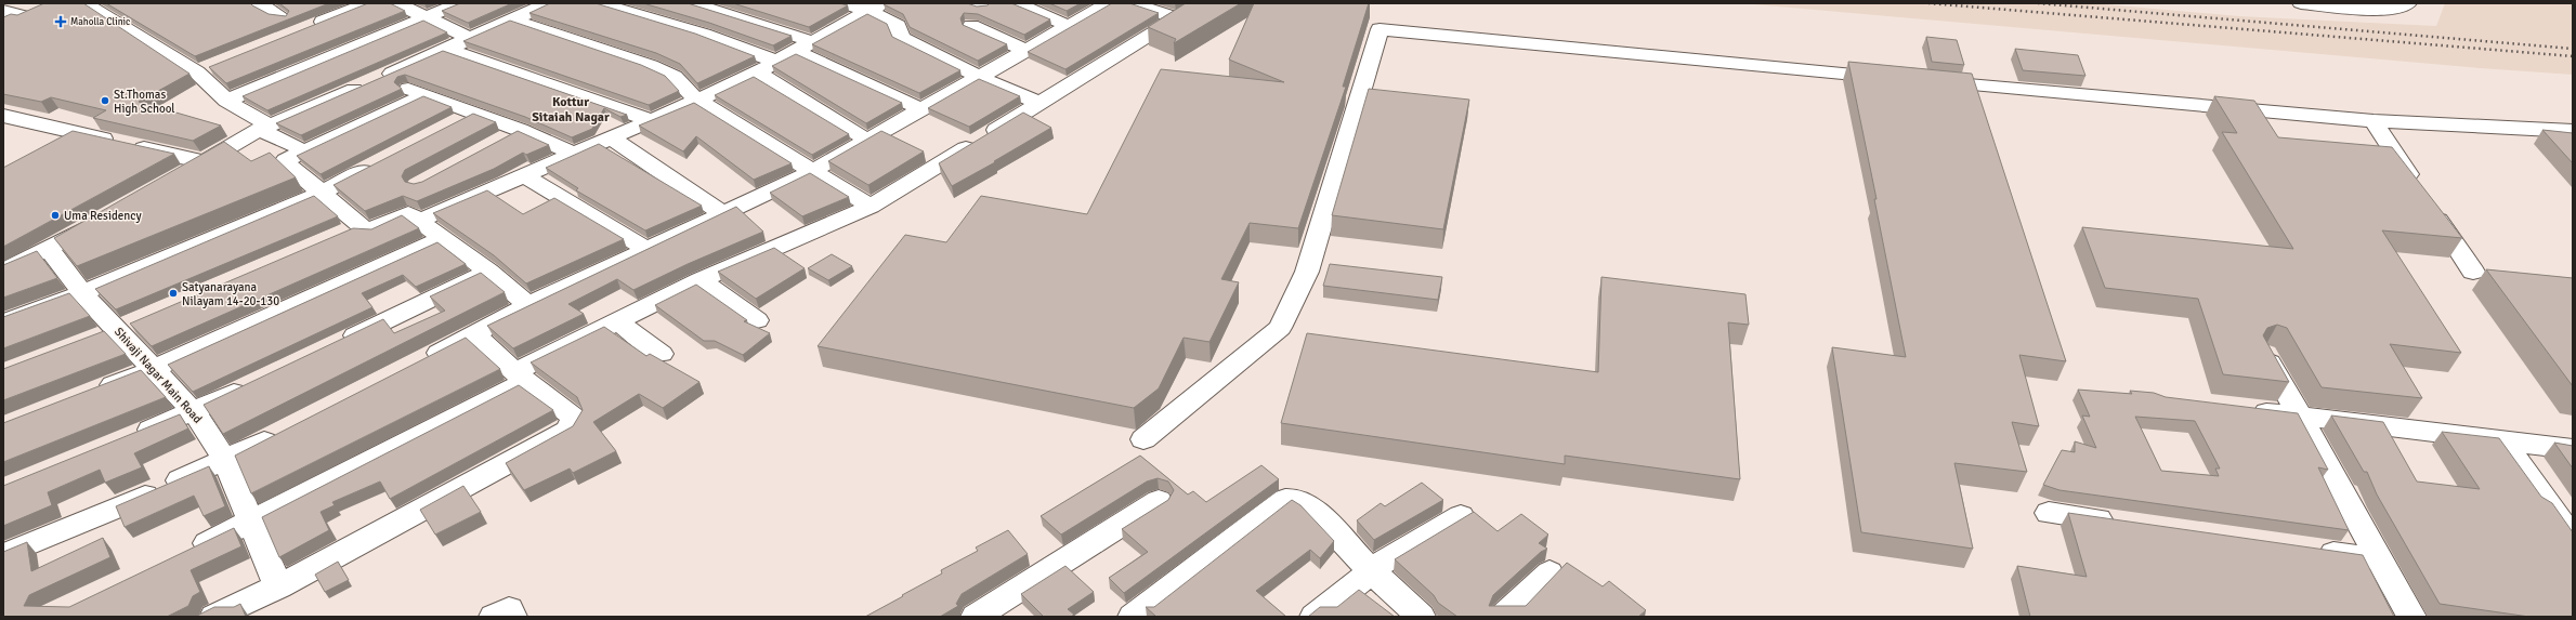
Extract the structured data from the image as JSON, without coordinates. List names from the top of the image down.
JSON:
{
  "streets": {
    "street": ["Shivaji Nagar Main Road"]
  },
  "districts": ["Kottur Sitaiah Nagar"],
  "places": {
    "health": ["Maholla Clinic"],
    "other": ["St.Thomas High School", "Uma Residency", "Satyanarayana Nilayam 14-20-130"]
  }
}
